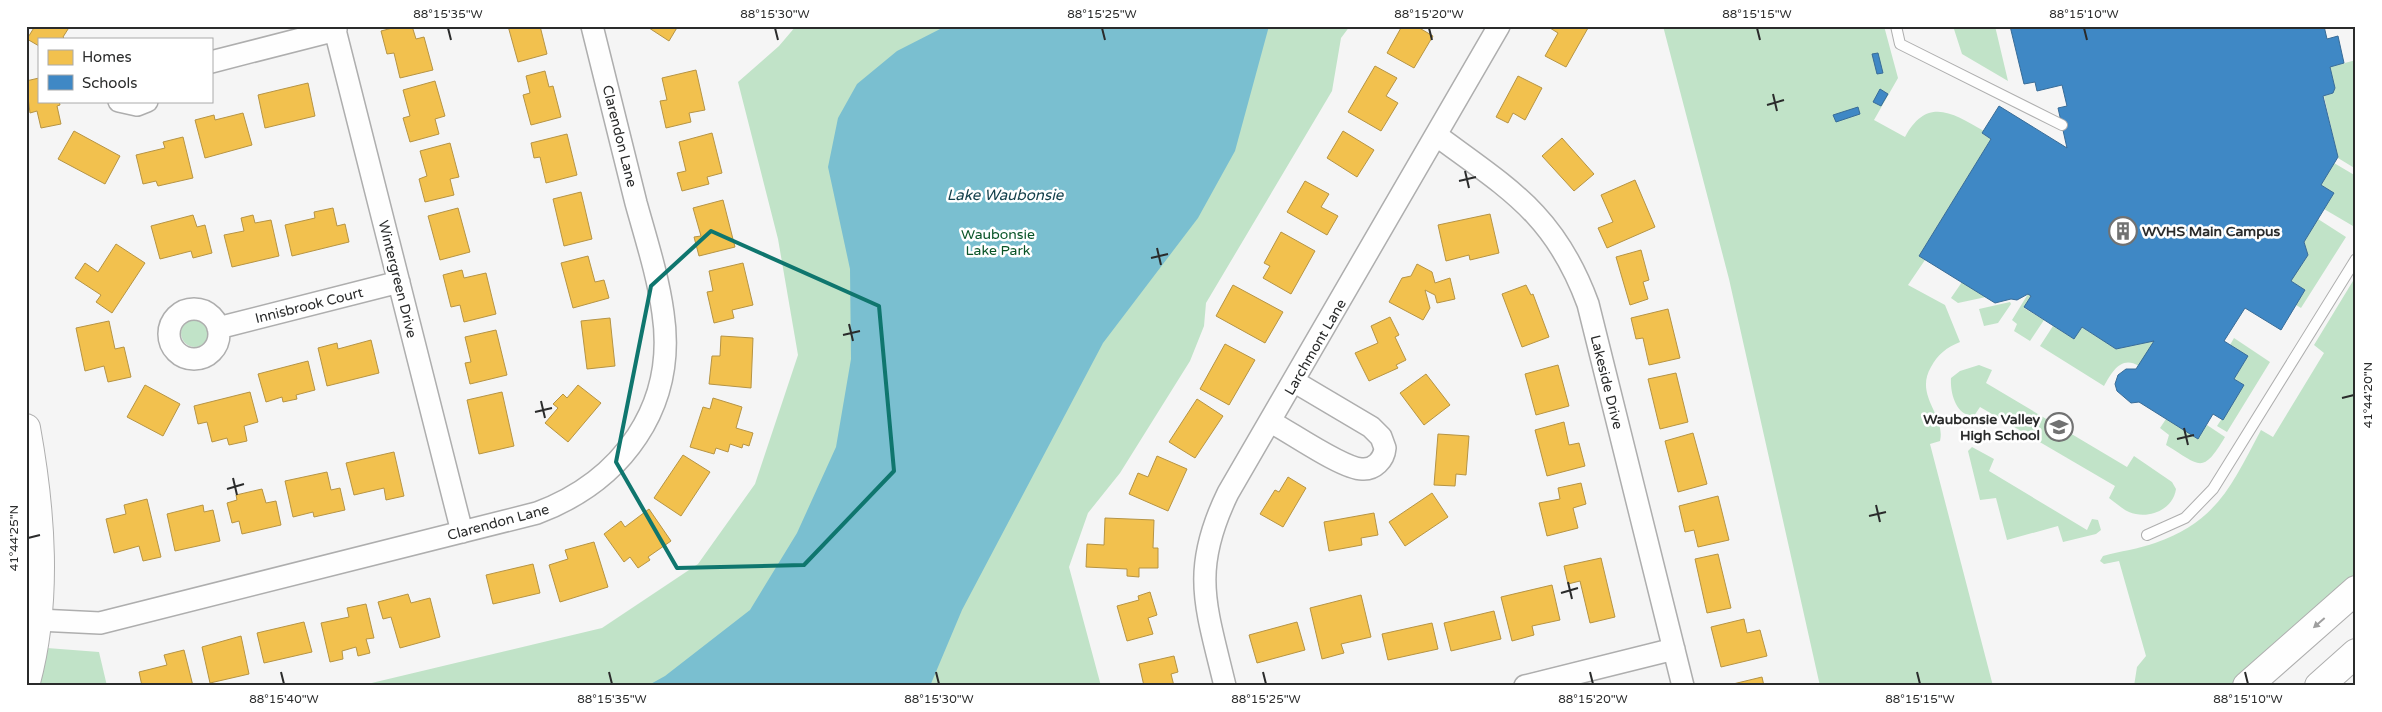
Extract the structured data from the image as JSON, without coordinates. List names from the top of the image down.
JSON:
{
  "streets": {
    "street": [
      "Clarendon Lane",
      "Wintergreen Drive",
      "Innisbrook Court",
      "Larchmont Lane",
      "Lakeside Drive"
    ]
  },
  "crossings": [
    ["Clarendon Lane", "Wintergreen Drive"],
    ["Wintergreen Drive", "Innisbrook Court"],
    ["Larchmont Lane", "Lakeside Drive"]
  ],
  "water": ["Lake Waubonsie"],
  "parks": ["Waubonsie Lake Park"],
  "places": {
    "building": ["WVHS Main Campus"],
    "school or university": ["Waubonsie Valley High School"]
  },
  "legend": ["Homes", "Schools"],
  "coordinates": [
    "88°15'35\"W",
    "88°15'30\"W",
    "88°15'25\"W",
    "88°15'20\"W",
    "88°15'15\"W",
    "88°15'10\"W",
    "41°44'20\"N",
    "41°44'25\"N",
    "88°15'40\"W"
  ]
}
